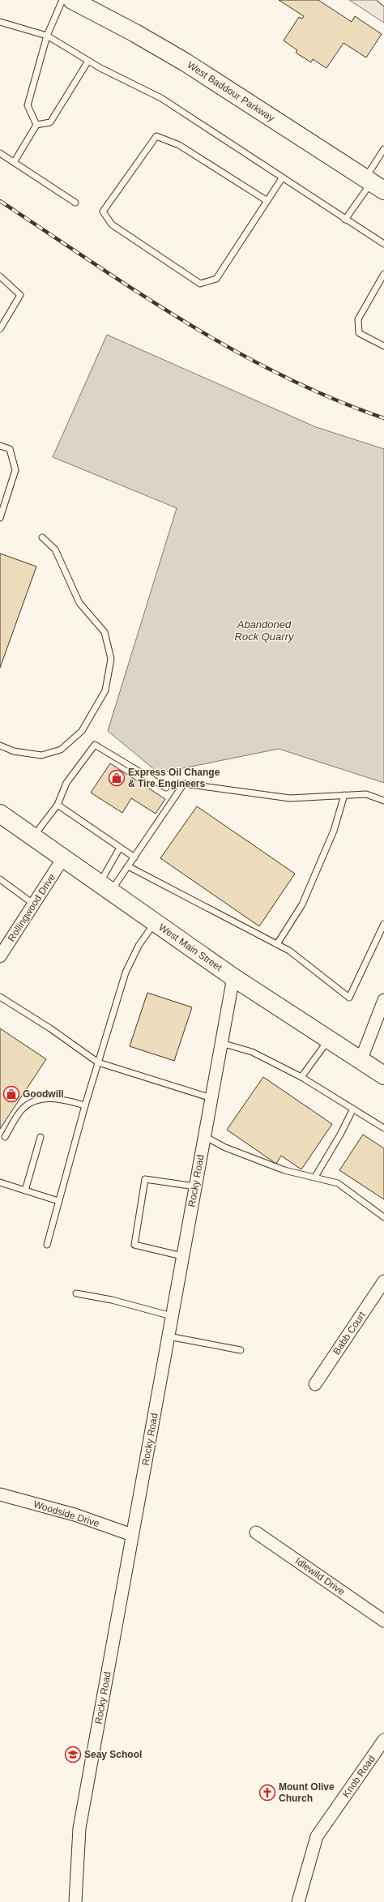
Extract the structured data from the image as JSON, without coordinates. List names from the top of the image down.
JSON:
{
  "streets": {
    "main road": ["West Baddour Parkway", "West Main Street"],
    "street": [
      "Rollingwood Drive",
      "Rocky Road",
      "Babb Court",
      "Woodside Drive",
      "Idlewild Drive",
      "Knob Road"
    ]
  },
  "crossings": [
    ["Rollingwood Drive", "West Main Street"],
    ["West Main Street", "Rocky Road"],
    ["Rocky Road", "Woodside Drive"]
  ],
  "water": ["Abandoned Rock Quarry"],
  "places": {
    "shop": ["Express Oil Change & Tire Engineers", "Goodwill"],
    "school or university": ["Seay School"],
    "church": ["Mount Olive Church"]
  }
}
